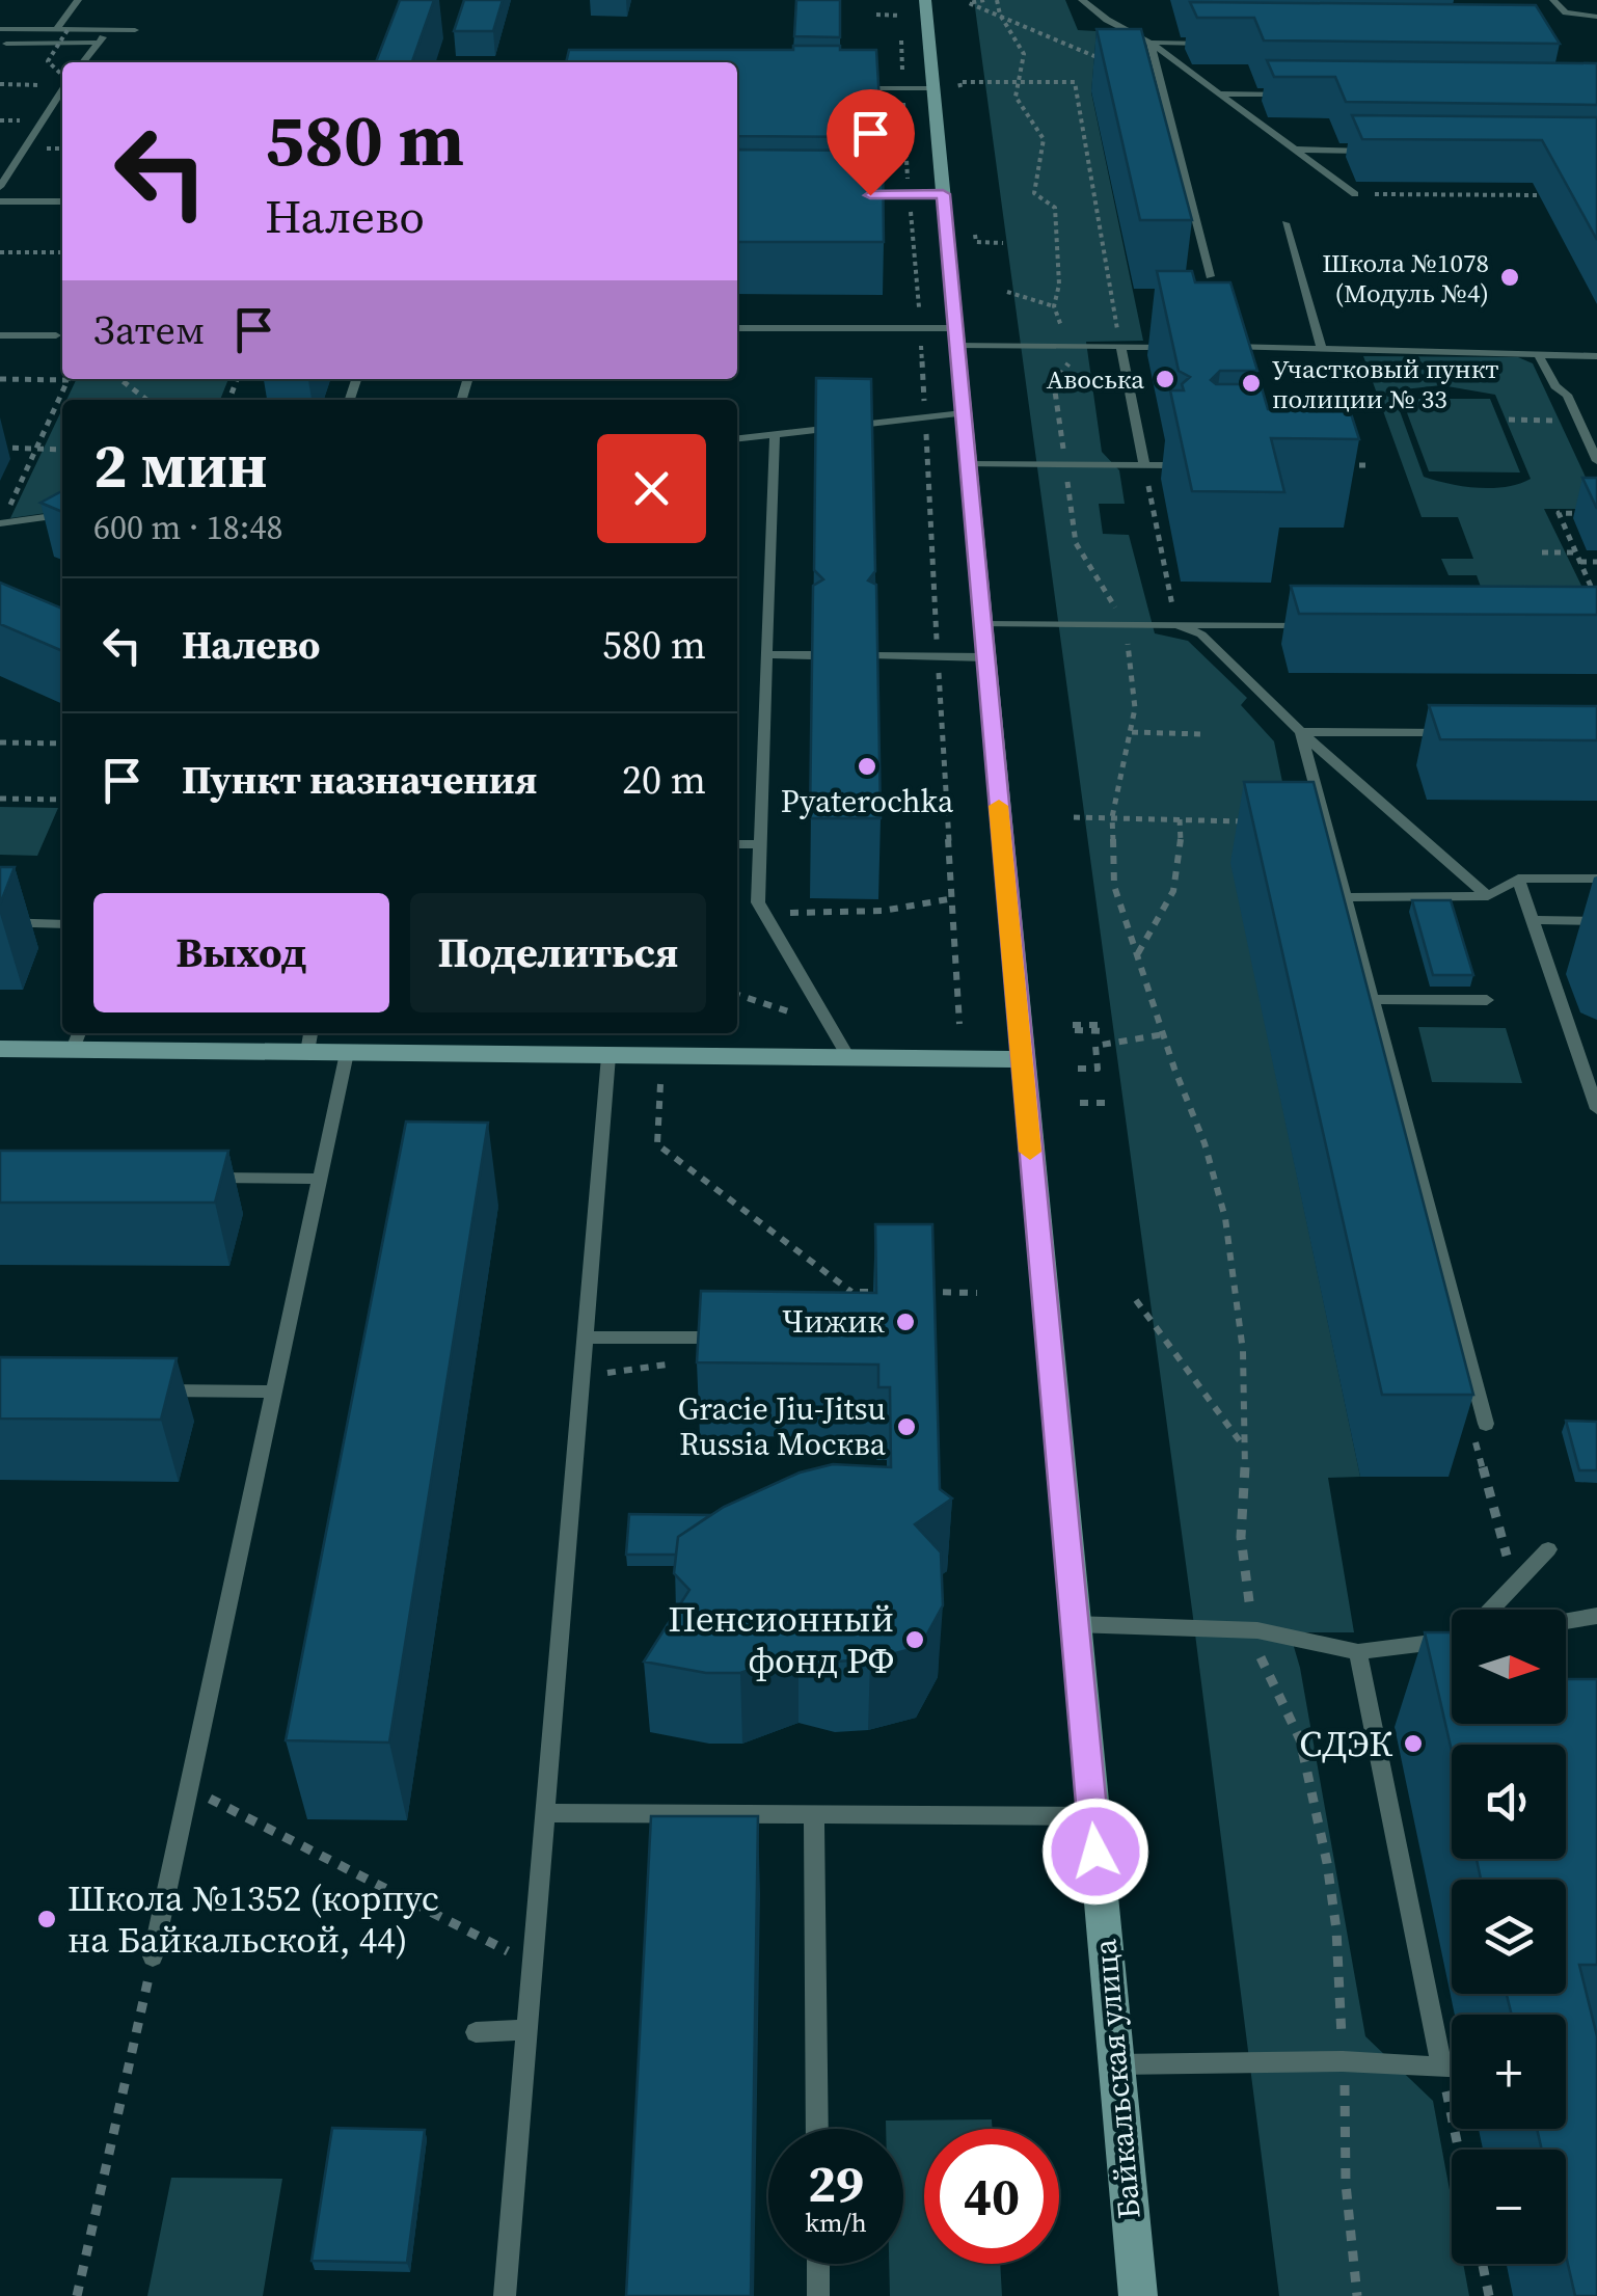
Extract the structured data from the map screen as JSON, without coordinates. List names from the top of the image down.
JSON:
{
  "streets": {
    "street": ["Байкальская улица"]
  },
  "places": [
    "Школа №1078 (Модуль №4)",
    "Авоська",
    "Участковый пункт полиции № 33",
    "Pyaterochka",
    "Чижик",
    "Gracie Jiu-Jitsu Russia Москва",
    "Пенсионный фонд РФ",
    "СДЭК",
    "Школа №1352 (корпус на Байкальской, 44)"
  ],
  "north": "right",
  "page": {
    "turn": ["580 m", "Налево"],
    "then": "Затем",
    "heading": ["2 мин", "600 m · 18:48"],
    "list": [
      {
        "name": "Налево",
        "value": "580 m"
      },
      {
        "name": "Пункт назначения",
        "value": "20 m"
      }
    ],
    "buttons": ["Выход", "Поделиться"],
    "map_buttons": ["+", "−"],
    "speed": "29 km/h",
    "limit": "40"
  }
}
